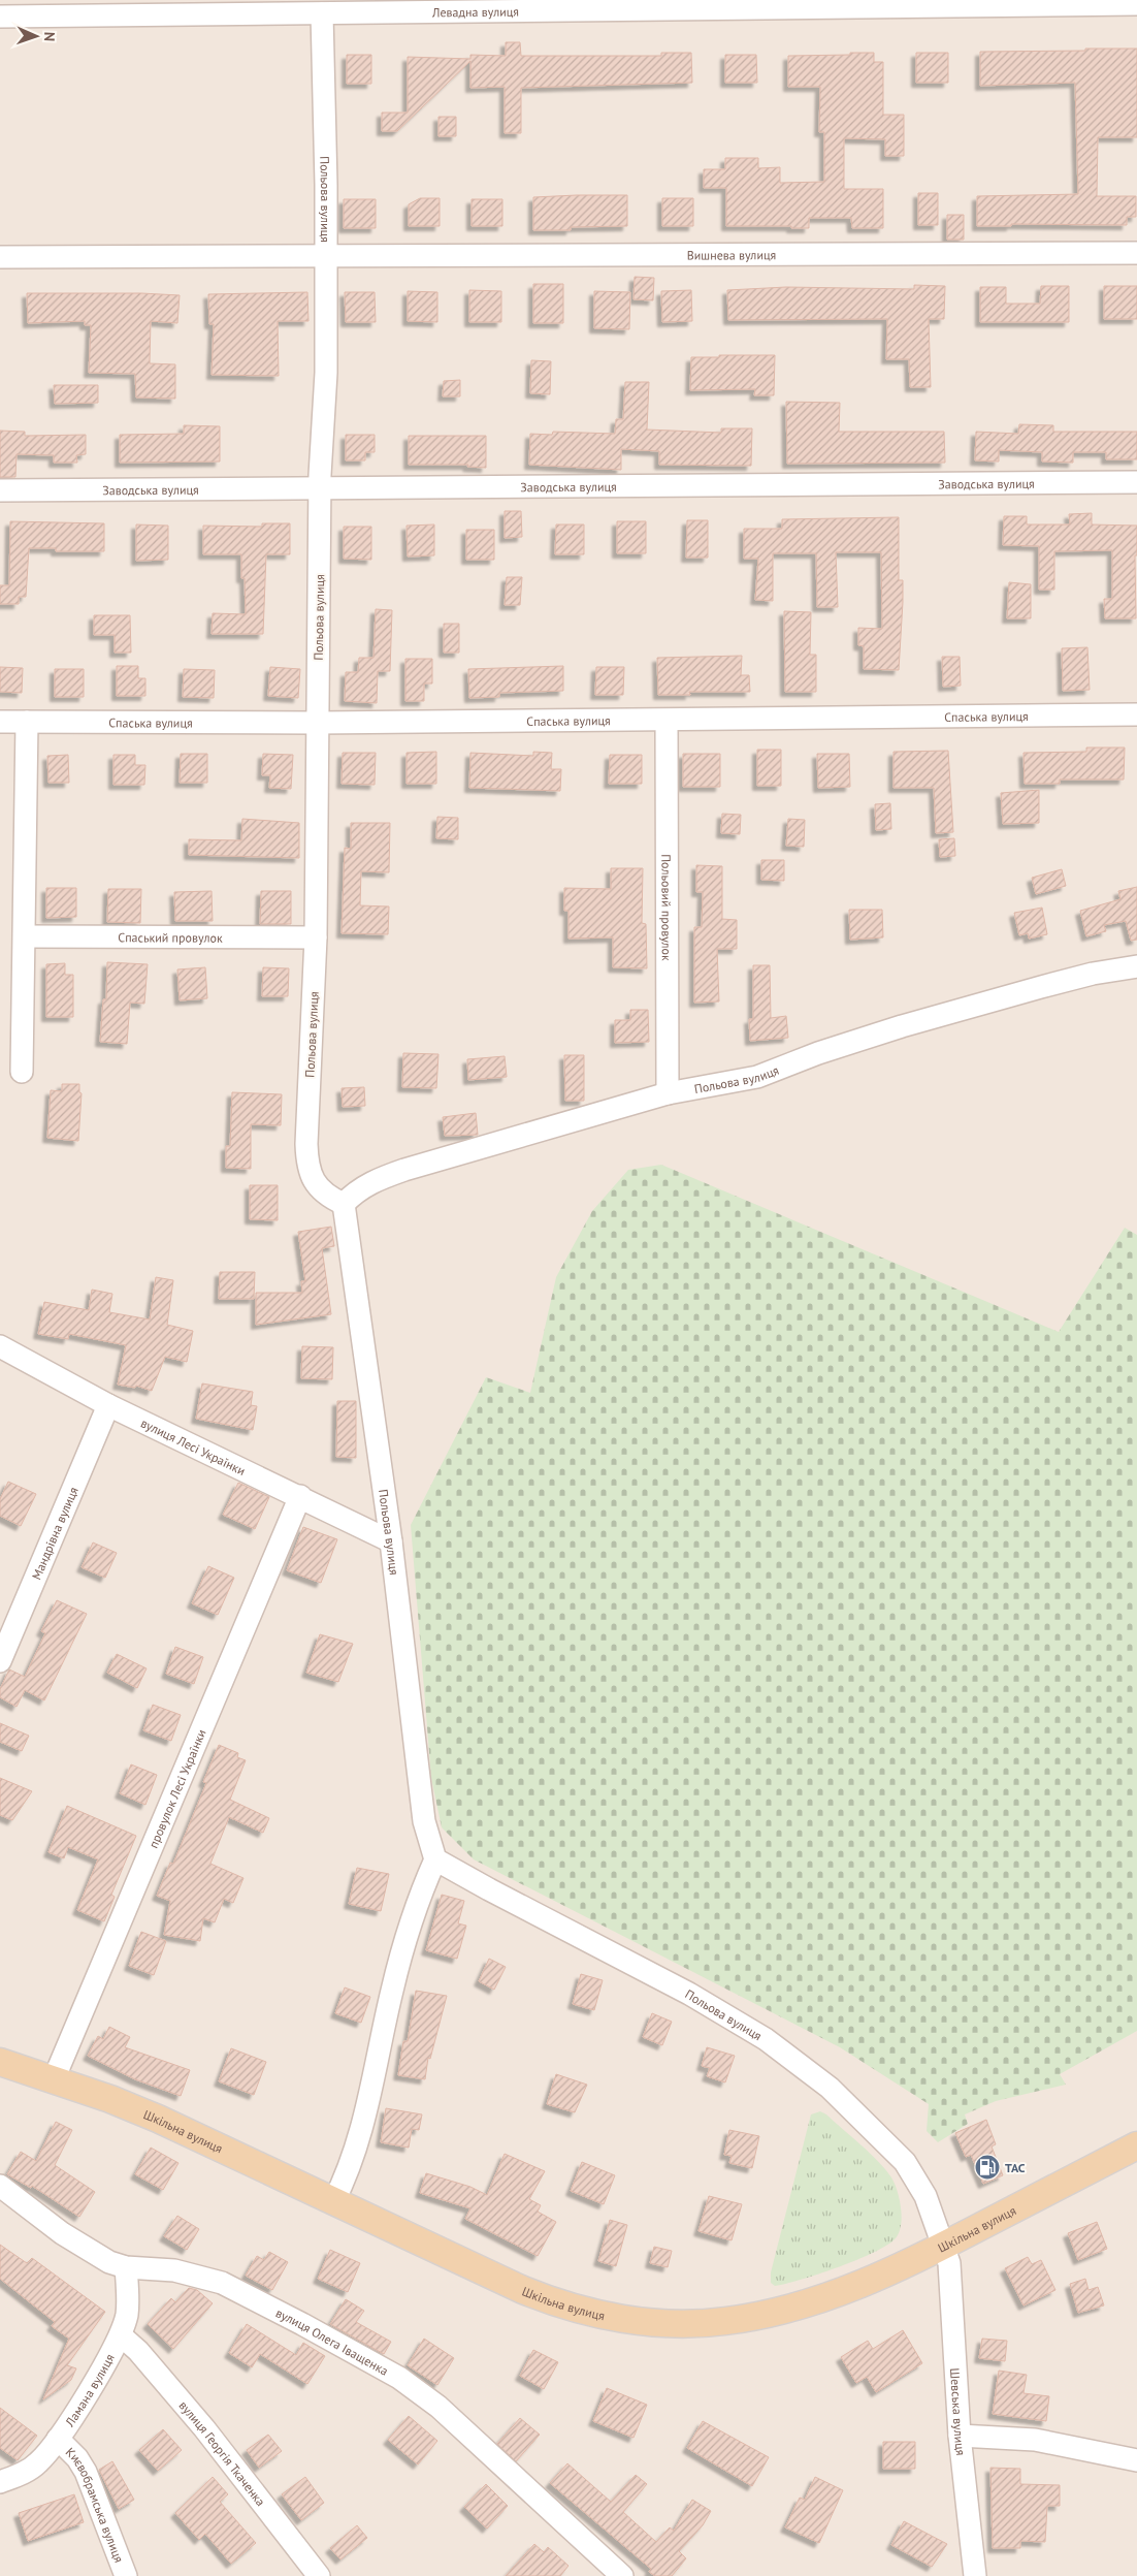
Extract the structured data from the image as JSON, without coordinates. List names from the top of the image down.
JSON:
{
  "streets": {
    "main road": ["Шкільна вулиця"],
    "street": [
      "Левадна вулиця",
      "Польова вулиця",
      "Вишнева вулиця",
      "Заводська вулиця",
      "Спаська вулиця",
      "Польовий провулок",
      "Спаський провулок",
      "вулиця Лесі Українки",
      "Мандрівна вулиця",
      "провулок Лесі Українки",
      "вулиця Олега Іващенка",
      "Ламана вулиця",
      "Шевська вулиця",
      "вулиця Георгія Ткаченка",
      "Києвобрамська вулиця"
    ]
  },
  "crossings": [
    ["Левадна вулиця", "Польова вулиця"],
    ["Польова вулиця", "Вишнева вулиця"],
    ["Польова вулиця", "Заводська вулиця"],
    ["Польова вулиця", "Спаська вулиця"],
    ["Польова вулиця", "Польовий провулок"],
    ["Польова вулиця", "Спаський провулок"],
    ["Польова вулиця", "вулиця Лесі Українки"],
    ["Польова вулиця", "Шкільна вулиця"],
    ["Польова вулиця", "Шевська вулиця"],
    ["Спаська вулиця", "Польовий провулок"],
    ["вулиця Лесі Українки", "Мандрівна вулиця"],
    ["вулиця Лесі Українки", "провулок Лесі Українки"],
    ["провулок Лесі Українки", "Шкільна вулиця"],
    ["Шкільна вулиця", "Шевська вулиця"],
    ["вулиця Олега Іващенка", "Ламана вулиця"],
    ["Ламана вулиця", "вулиця Георгія Ткаченка"],
    ["Ламана вулиця", "Києвобрамська вулиця"]
  ],
  "places": {
    "fuel station": ["ТАС"]
  },
  "north": "right"
}
